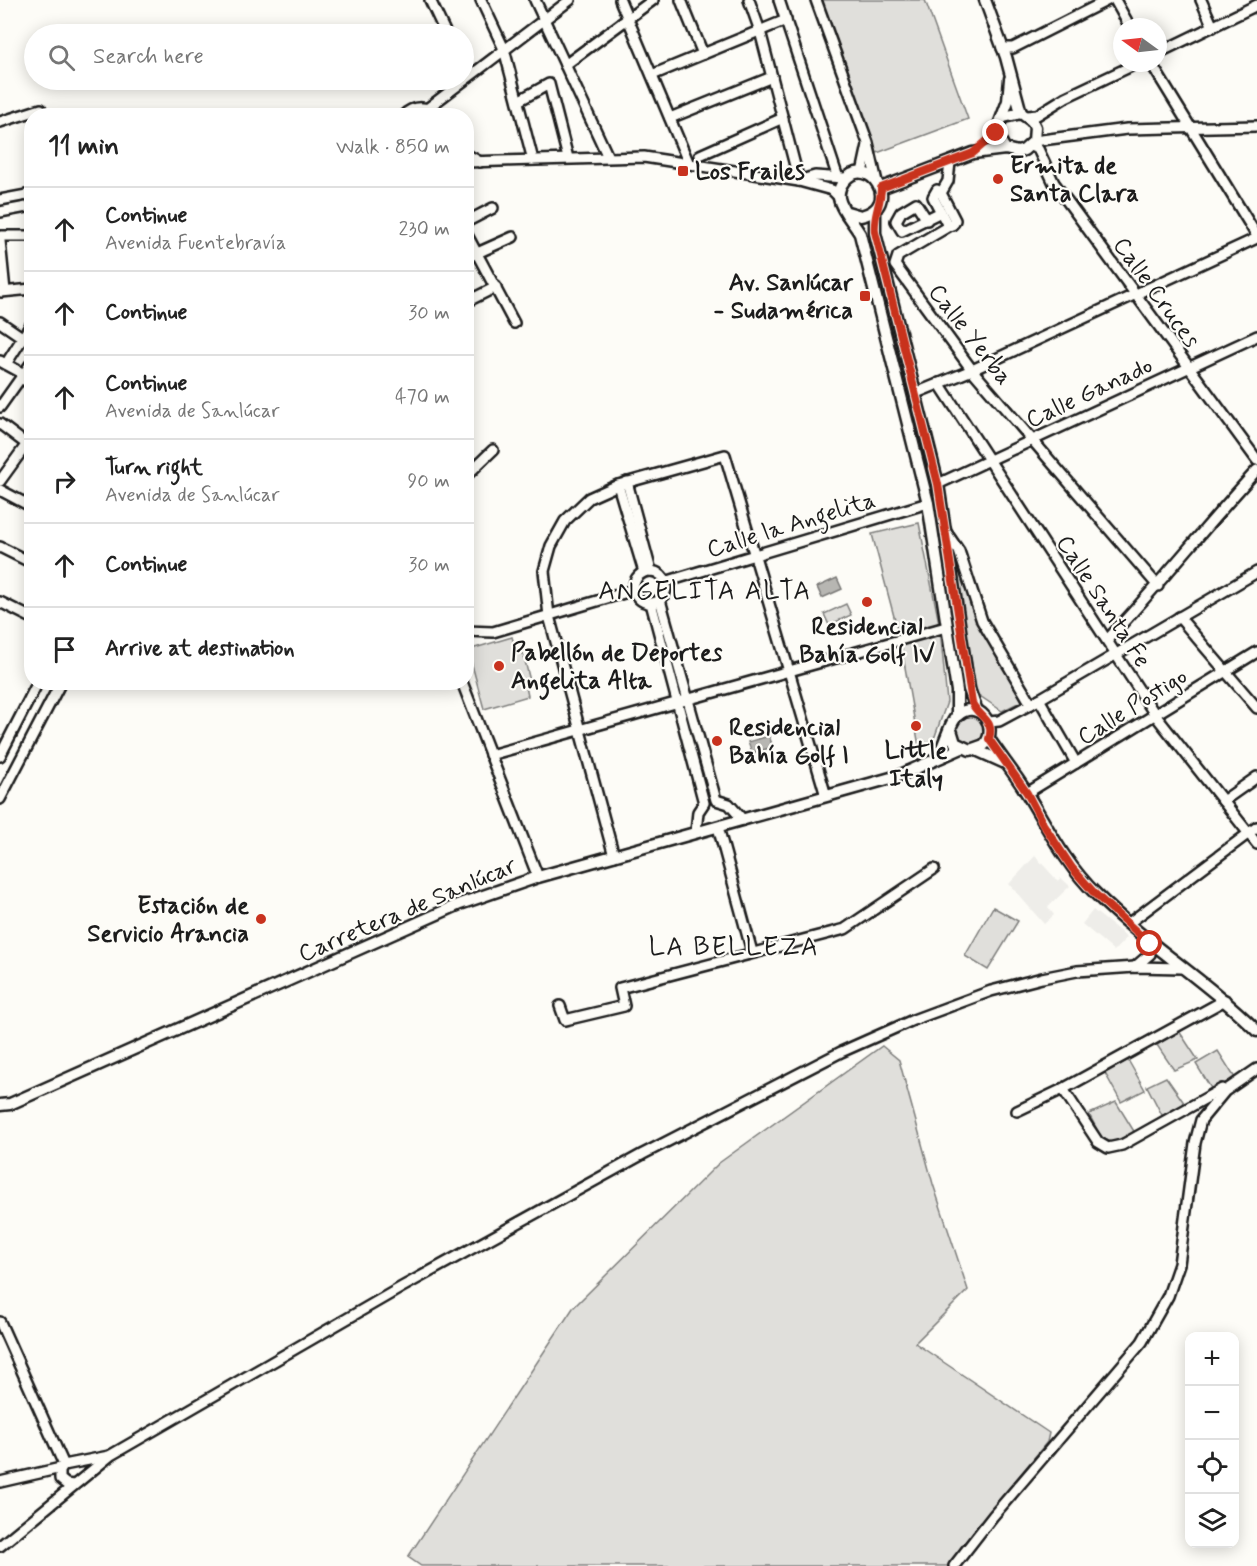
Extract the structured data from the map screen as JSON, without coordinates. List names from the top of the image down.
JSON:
{
  "streets": {
    "main road": ["Carretera de Sanlúcar"],
    "street": [
      "Calle Cruces",
      "Calle Yerba",
      "Calle Ganado",
      "Calle la Angelita",
      "Calle Santa Fe",
      "Calle Postigo"
    ]
  },
  "crossings": [
    ["Calle Cruces", "Calle Ganado"],
    ["Calle Yerba", "Calle Ganado"],
    ["Calle Ganado", "Calle Santa Fe"],
    ["Calle Santa Fe", "Calle Postigo"]
  ],
  "districts": ["ANGELITA ALTA", "LA BELLEZA"],
  "places": {
    "transit": ["Los Frailes", "Av. Sanlúcar - Sudamérica"],
    "other": [
      "Ermita de Santa Clara",
      "Residencial Bahía Golf IV",
      "Pabellón de Deportes Angelita Alta",
      "Little Italy",
      "Residencial Bahía Golf I",
      "Estación de Servicio Arancia"
    ]
  },
  "north": "left",
  "page": {
    "search": "Search here",
    "heading": ["11 min", "Walk · 850 m"],
    "list": [
      ["Continue", "Avenida Fuentebravía", "230 m"],
      ["Continue", "30 m"],
      ["Continue", "Avenida de Sanlúcar", "470 m"],
      ["Turn right", "Avenida de Sanlúcar", "90 m"],
      ["Continue", "30 m"],
      "Arrive at destination"
    ],
    "map_buttons": ["+", "−"]
  }
}
